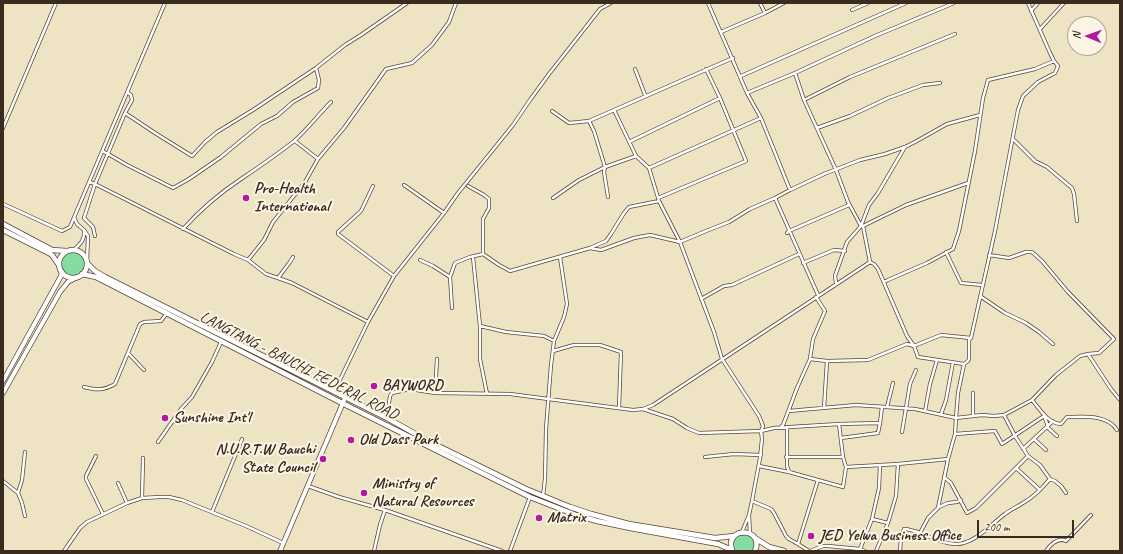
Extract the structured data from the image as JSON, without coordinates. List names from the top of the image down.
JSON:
{
  "streets": {
    "main road": ["LANGTANG - BAUCHI FEDERAL ROAD"]
  },
  "places": [
    "Pro-Health International",
    "BAYWORD",
    "Sunshine Int'l",
    "Old Dass Park",
    "N.U.R.T.W Bauchi State Council",
    "Ministry of Natural Resources",
    "Matrix",
    "JED Yelwa Business Office"
  ],
  "scale_bar": "200 m",
  "north": "left"
}
